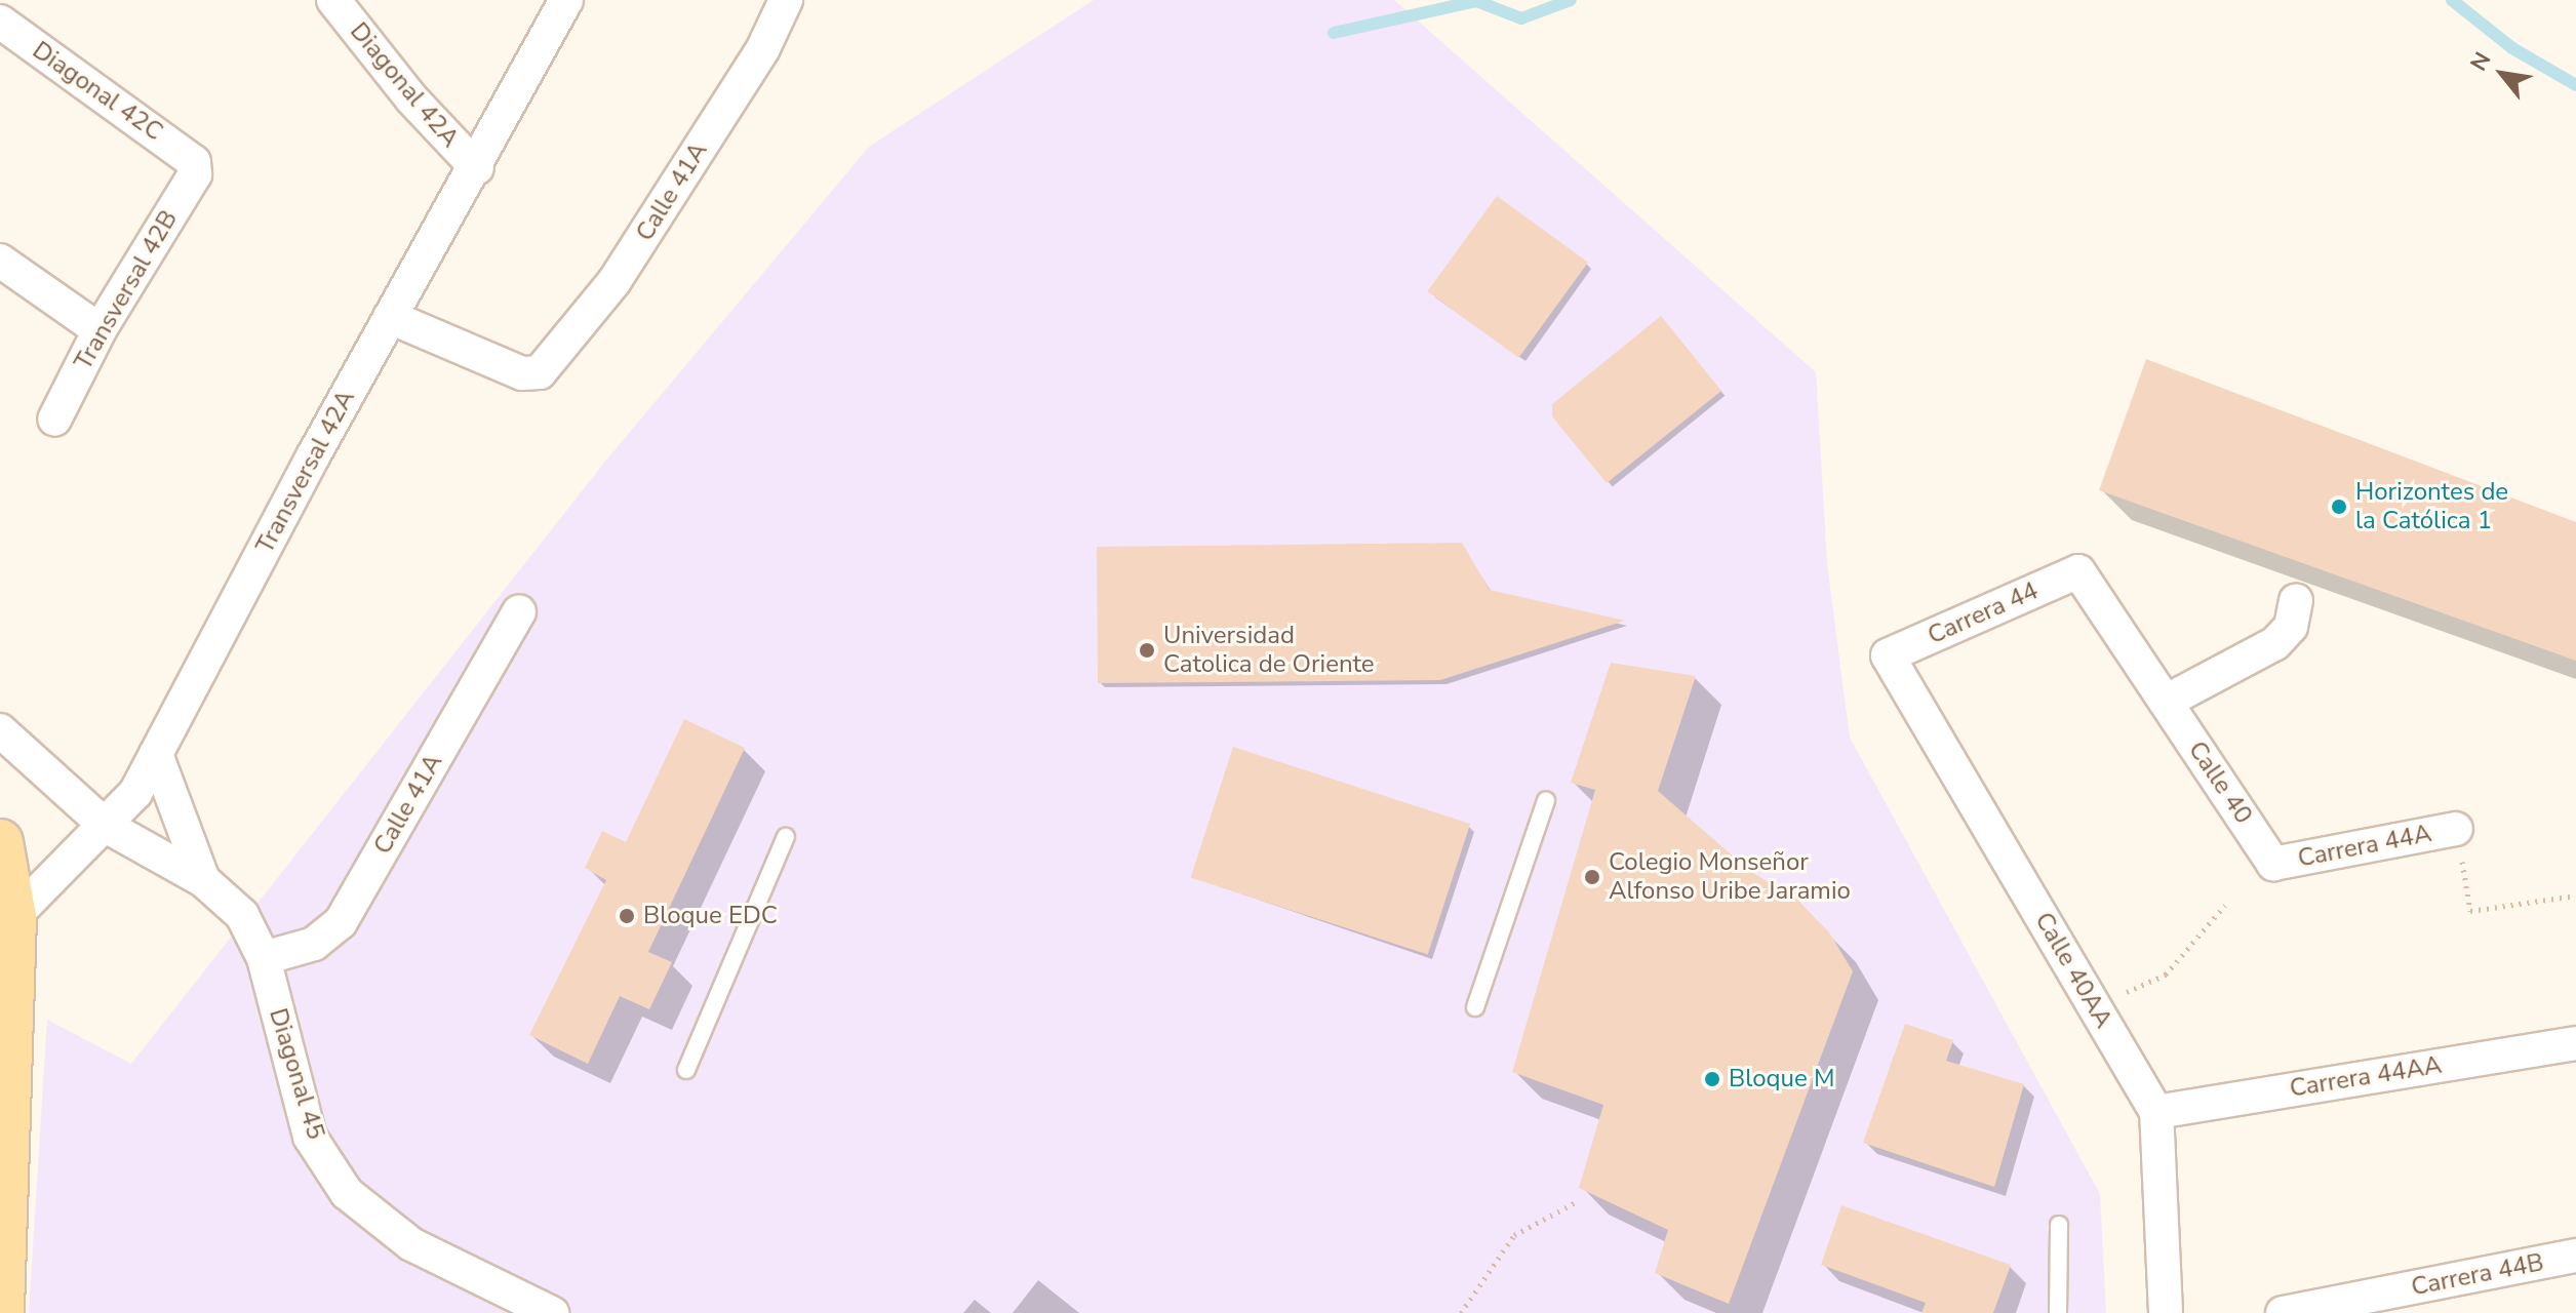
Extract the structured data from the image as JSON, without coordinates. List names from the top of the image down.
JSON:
{
  "streets": {
    "street": [
      "Diagonal 42A",
      "Diagonal 42C",
      "Calle 41A",
      "Transversal 42B",
      "Transversal 42A",
      "Carrera 44",
      "Calle 40",
      "Carrera 44A",
      "Calle 40AA",
      "Diagonal 45",
      "Carrera 44AA",
      "Carrera 44B"
    ]
  },
  "crossings": [
    ["Diagonal 42A", "Transversal 42A"],
    ["Diagonal 42C", "Transversal 42B"],
    ["Calle 41A", "Transversal 42A"],
    ["Calle 41A", "Diagonal 45"],
    ["Transversal 42A", "Diagonal 45"],
    ["Carrera 44", "Calle 40"],
    ["Carrera 44", "Calle 40AA"],
    ["Calle 40", "Carrera 44A"],
    ["Calle 40AA", "Carrera 44AA"]
  ],
  "places": [
    "Horizontes de la Católica 1",
    "Universidad Catolica de Oriente",
    "Colegio Monseñor Alfonso Uribe Jaramio",
    "Bloque EDC",
    "Bloque M"
  ],
  "north": "top left"
}
